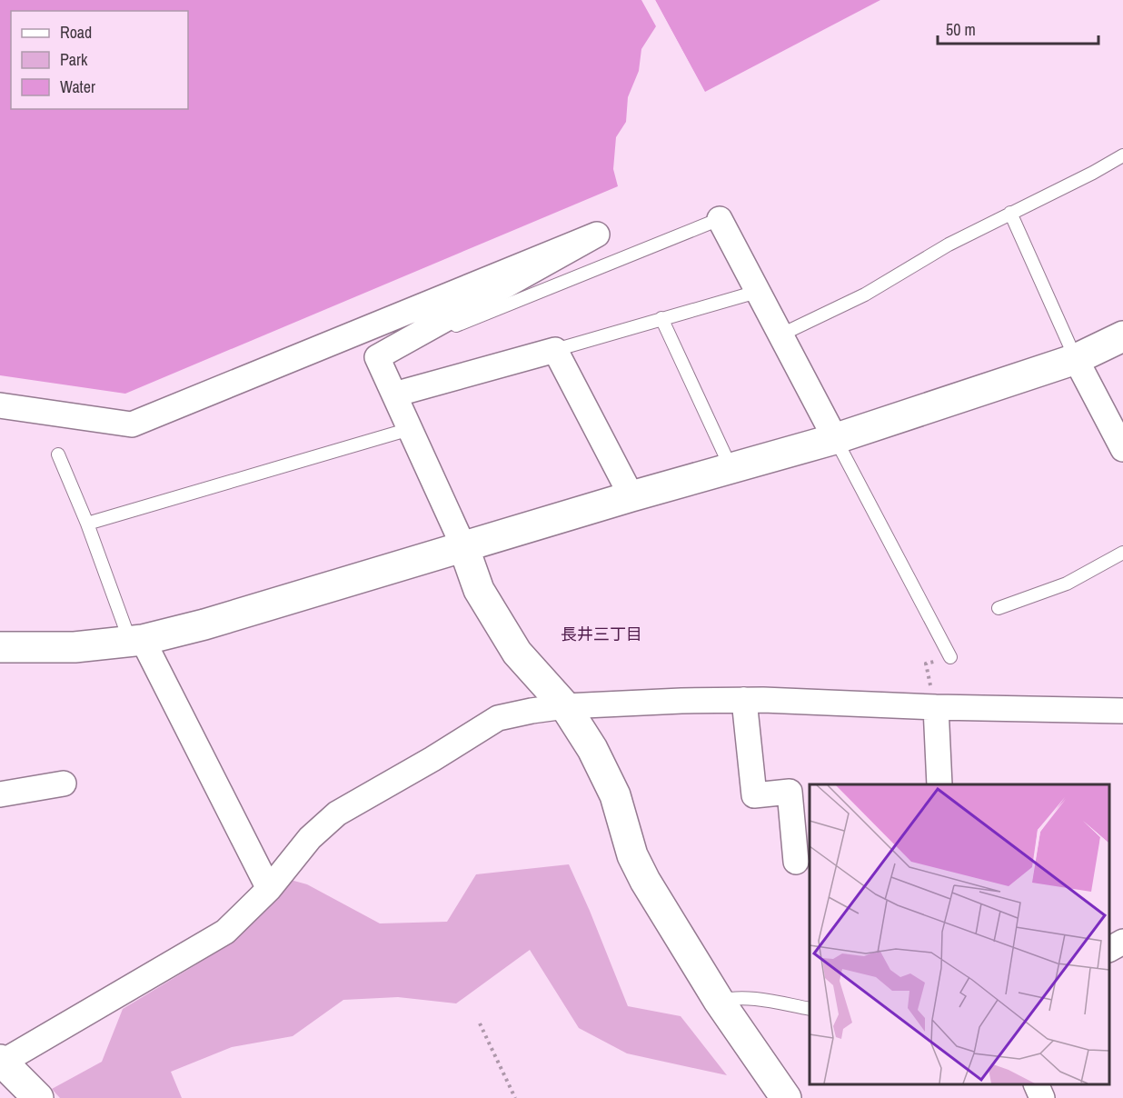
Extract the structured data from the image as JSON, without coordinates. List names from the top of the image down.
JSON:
{
  "districts": ["長井三丁目"],
  "legend": ["Road", "Park", "Water"],
  "scale_bar": "50 m"
}
